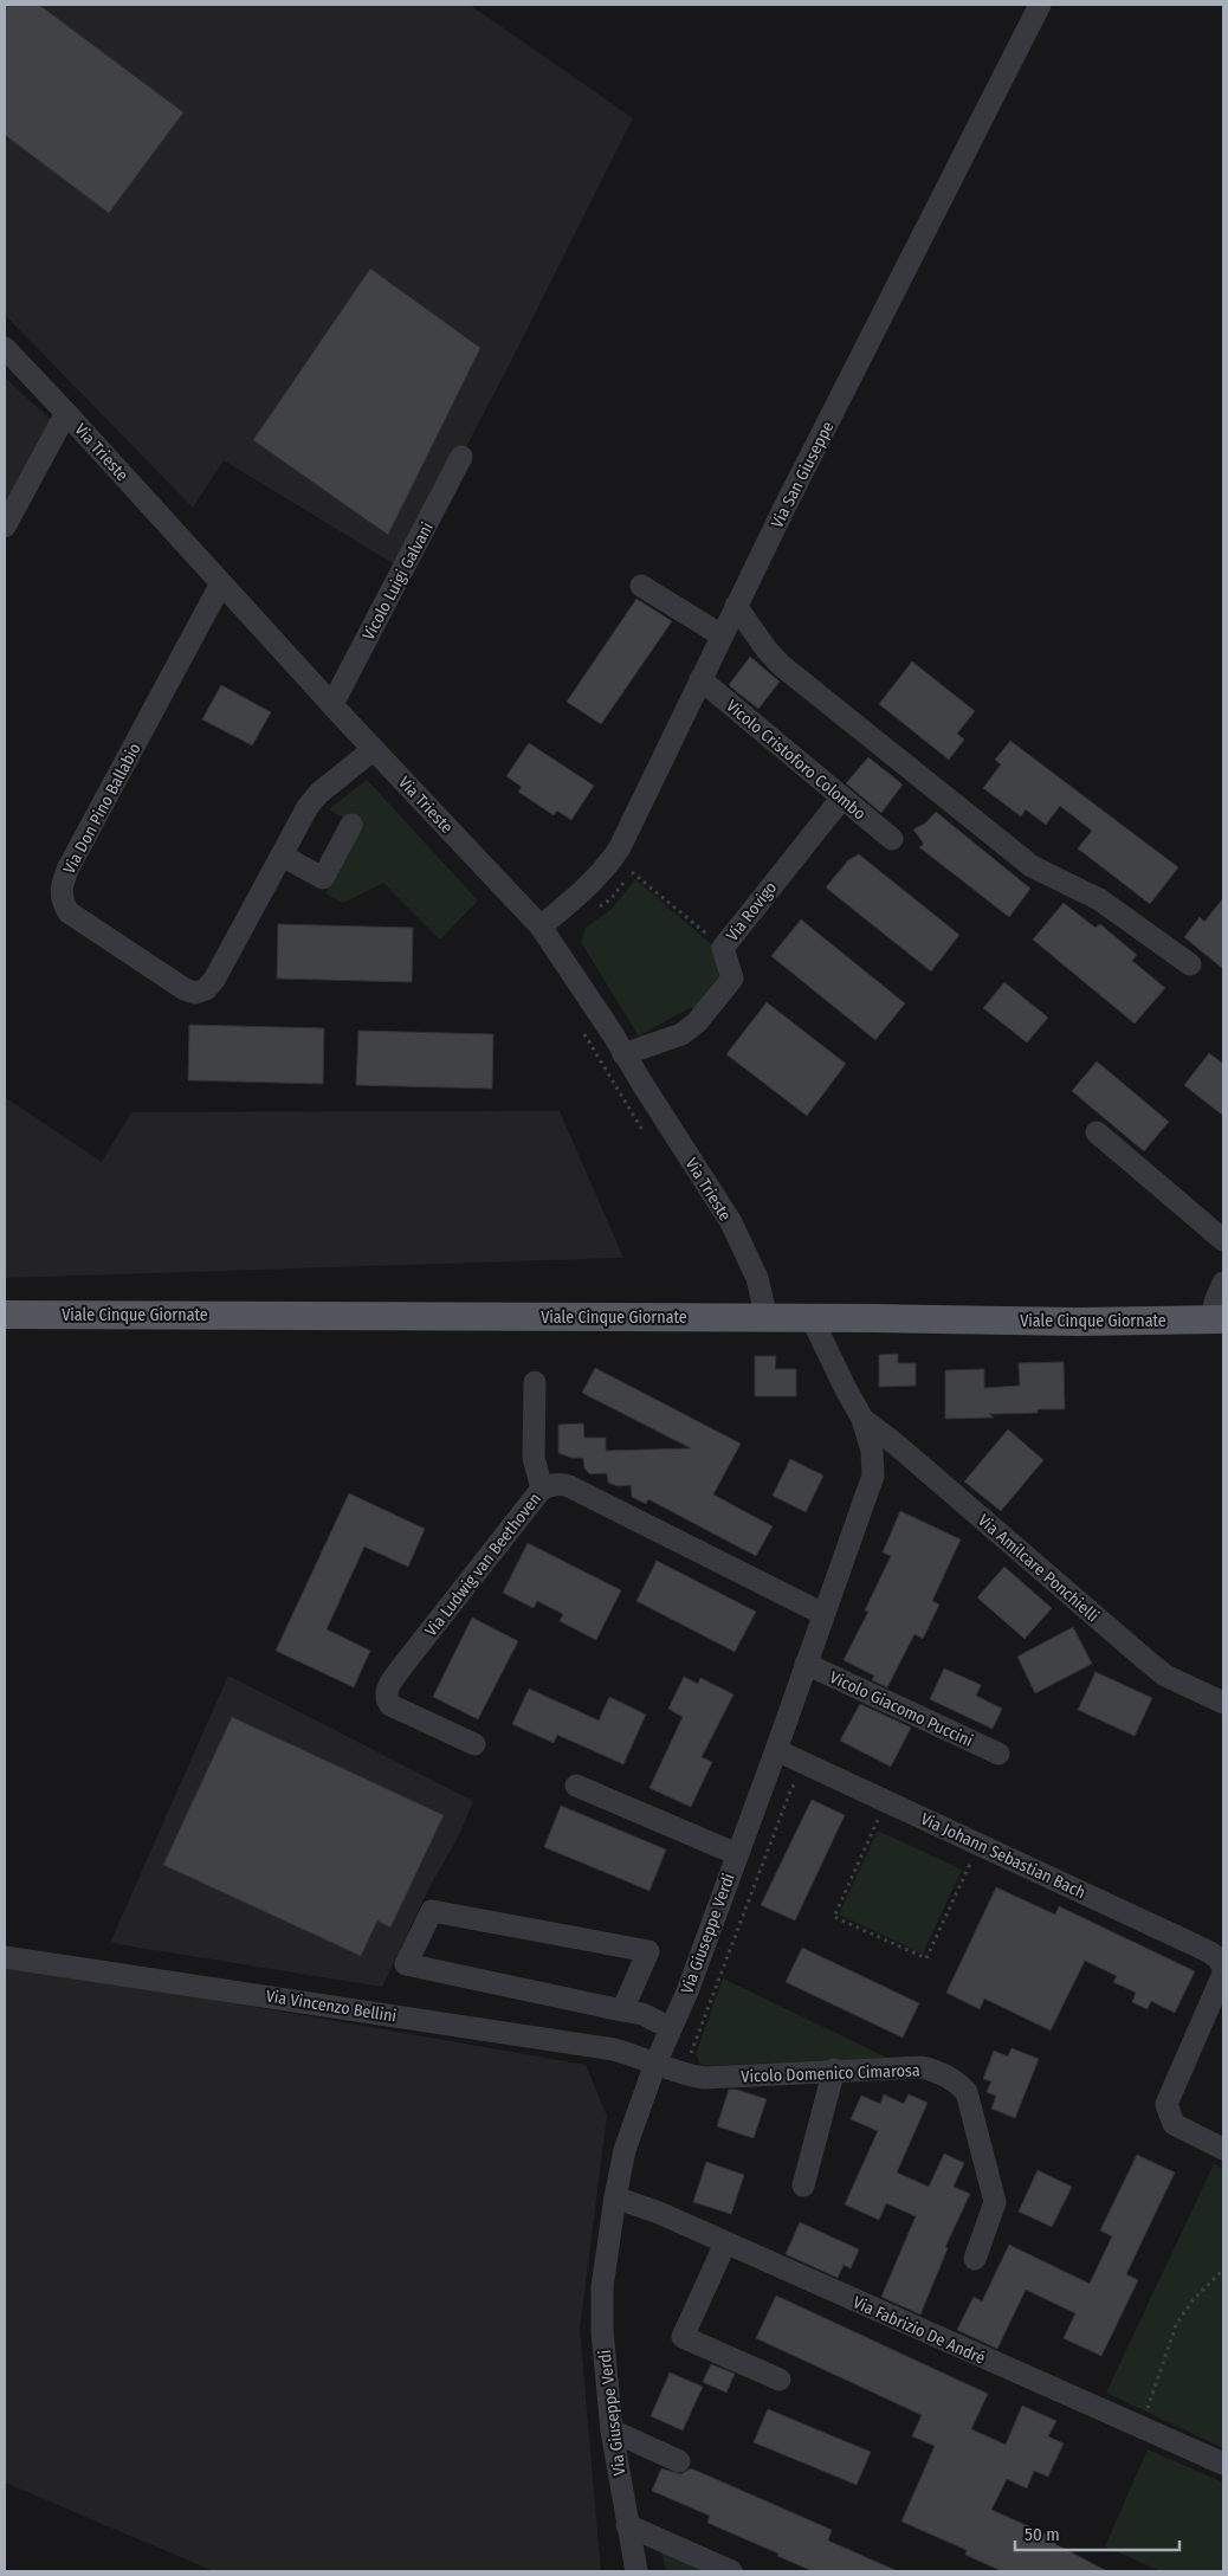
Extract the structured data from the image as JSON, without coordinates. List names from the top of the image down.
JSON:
{
  "streets": {
    "main road": ["Viale Cinque Giornate"],
    "street": [
      "Via Trieste",
      "Via San Giuseppe",
      "Vicolo Luigi Galvani",
      "Vicolo Cristoforo Colombo",
      "Via Don Pino Ballabio",
      "Via Rovigo",
      "Via Ludwig van Beethoven",
      "Via Amilcare Ponchielli",
      "Vicolo Giacomo Puccini",
      "Via Johann Sebastian Bach",
      "Via Giuseppe Verdi",
      "Via Vincenzo Bellini",
      "Vicolo Domenico Cimarosa",
      "Via Fabrizio De André"
    ]
  },
  "crossings": [
    ["Via Trieste", "Via San Giuseppe"],
    ["Via Trieste", "Vicolo Luigi Galvani"],
    ["Via Trieste", "Via Don Pino Ballabio"],
    ["Via Trieste", "Via Rovigo"],
    ["Via Trieste", "Viale Cinque Giornate"],
    ["Via San Giuseppe", "Vicolo Cristoforo Colombo"],
    ["Vicolo Cristoforo Colombo", "Via Rovigo"],
    ["Viale Cinque Giornate", "Via Giuseppe Verdi"],
    ["Via Ludwig van Beethoven", "Via Giuseppe Verdi"],
    ["Via Amilcare Ponchielli", "Via Giuseppe Verdi"],
    ["Vicolo Giacomo Puccini", "Via Giuseppe Verdi"],
    ["Via Johann Sebastian Bach", "Via Giuseppe Verdi"],
    ["Via Giuseppe Verdi", "Via Vincenzo Bellini"],
    ["Via Giuseppe Verdi", "Vicolo Domenico Cimarosa"],
    ["Via Giuseppe Verdi", "Via Fabrizio De André"],
    ["Via Vincenzo Bellini", "Vicolo Domenico Cimarosa"]
  ],
  "scale_bar": "50 m"
}
